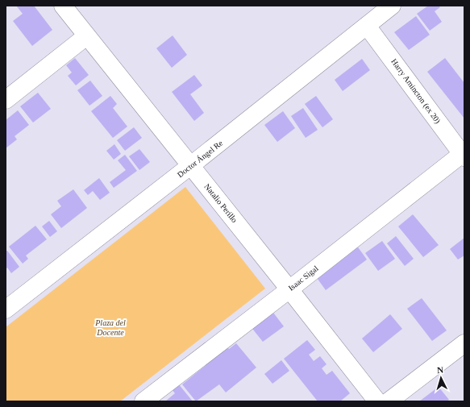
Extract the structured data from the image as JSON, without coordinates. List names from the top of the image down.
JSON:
{
  "streets": {
    "street": [
      "Harry Amincton (ex 20)",
      "Doctor Ángel Re",
      "Natalio Perillo",
      "Isaac Sigal"
    ]
  },
  "crossings": [
    ["Harry Amincton (ex 20)", "Doctor Ángel Re"],
    ["Harry Amincton (ex 20)", "Isaac Sigal"],
    ["Doctor Ángel Re", "Natalio Perillo"],
    ["Natalio Perillo", "Isaac Sigal"]
  ],
  "parks": ["Plaza del Docente"],
  "north": "top"
}
